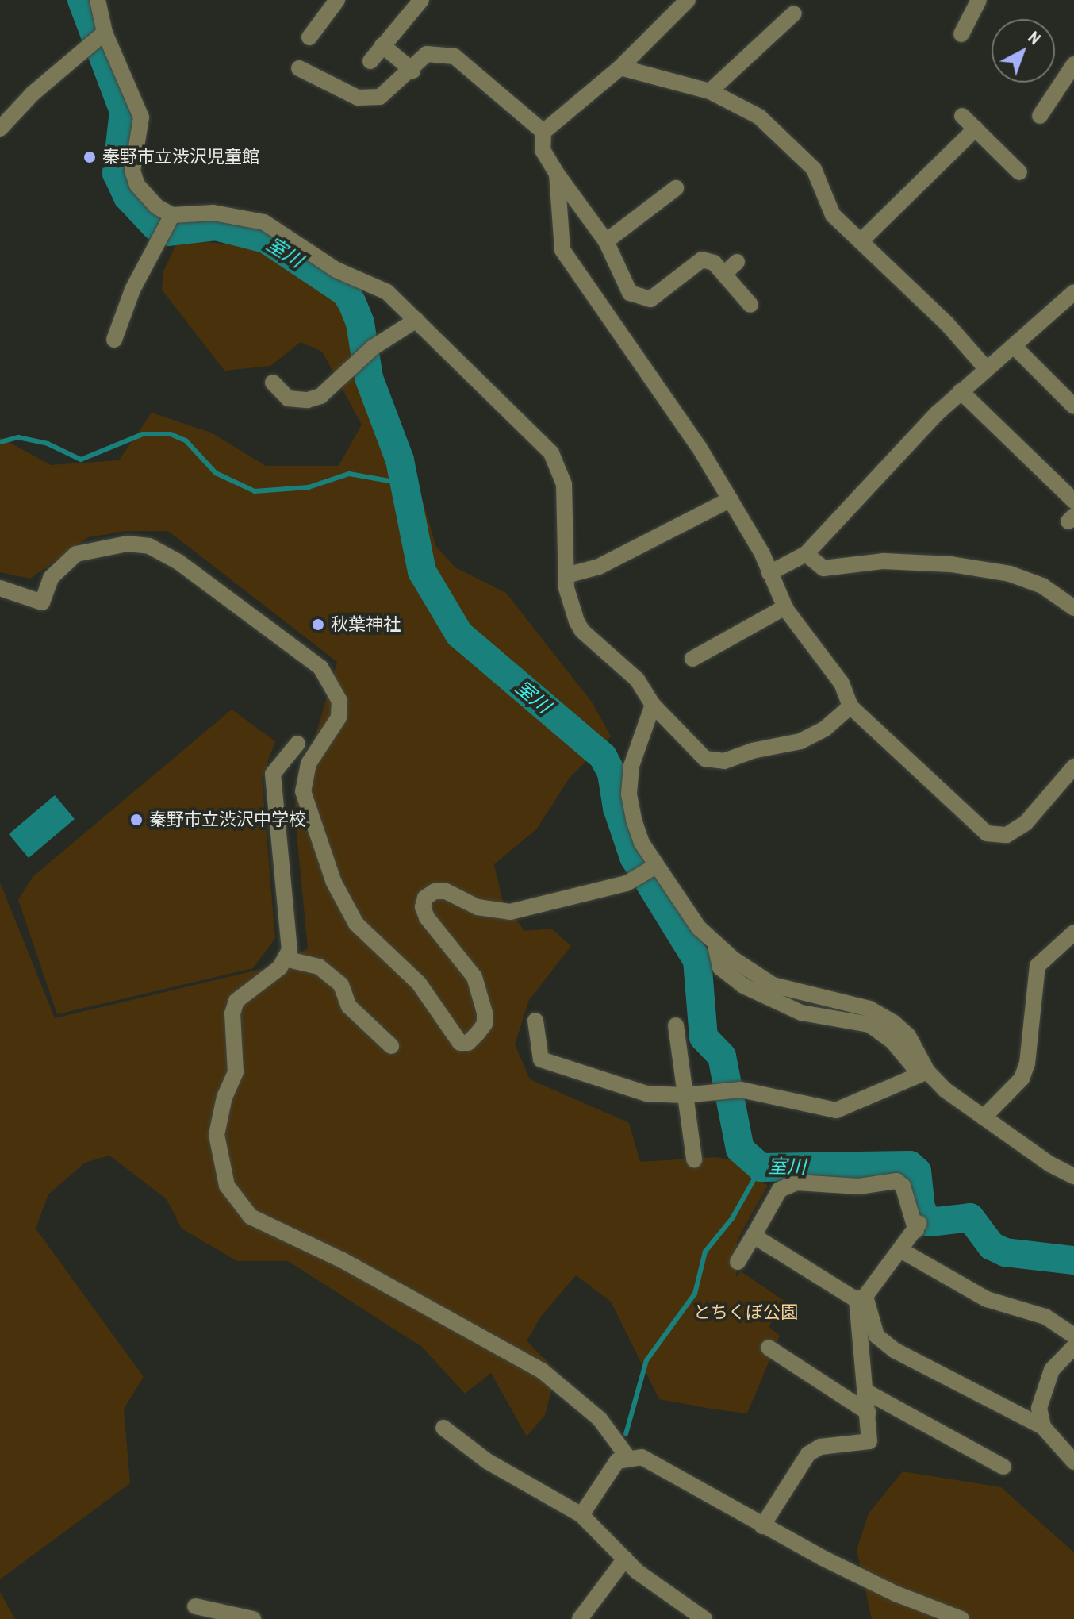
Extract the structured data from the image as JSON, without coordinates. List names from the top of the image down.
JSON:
{
  "water": ["室川"],
  "parks": ["とちくぼ公園"],
  "places": ["秦野市立渋沢児童館", "秋葉神社", "秦野市立渋沢中学校"],
  "north": "top right"
}
